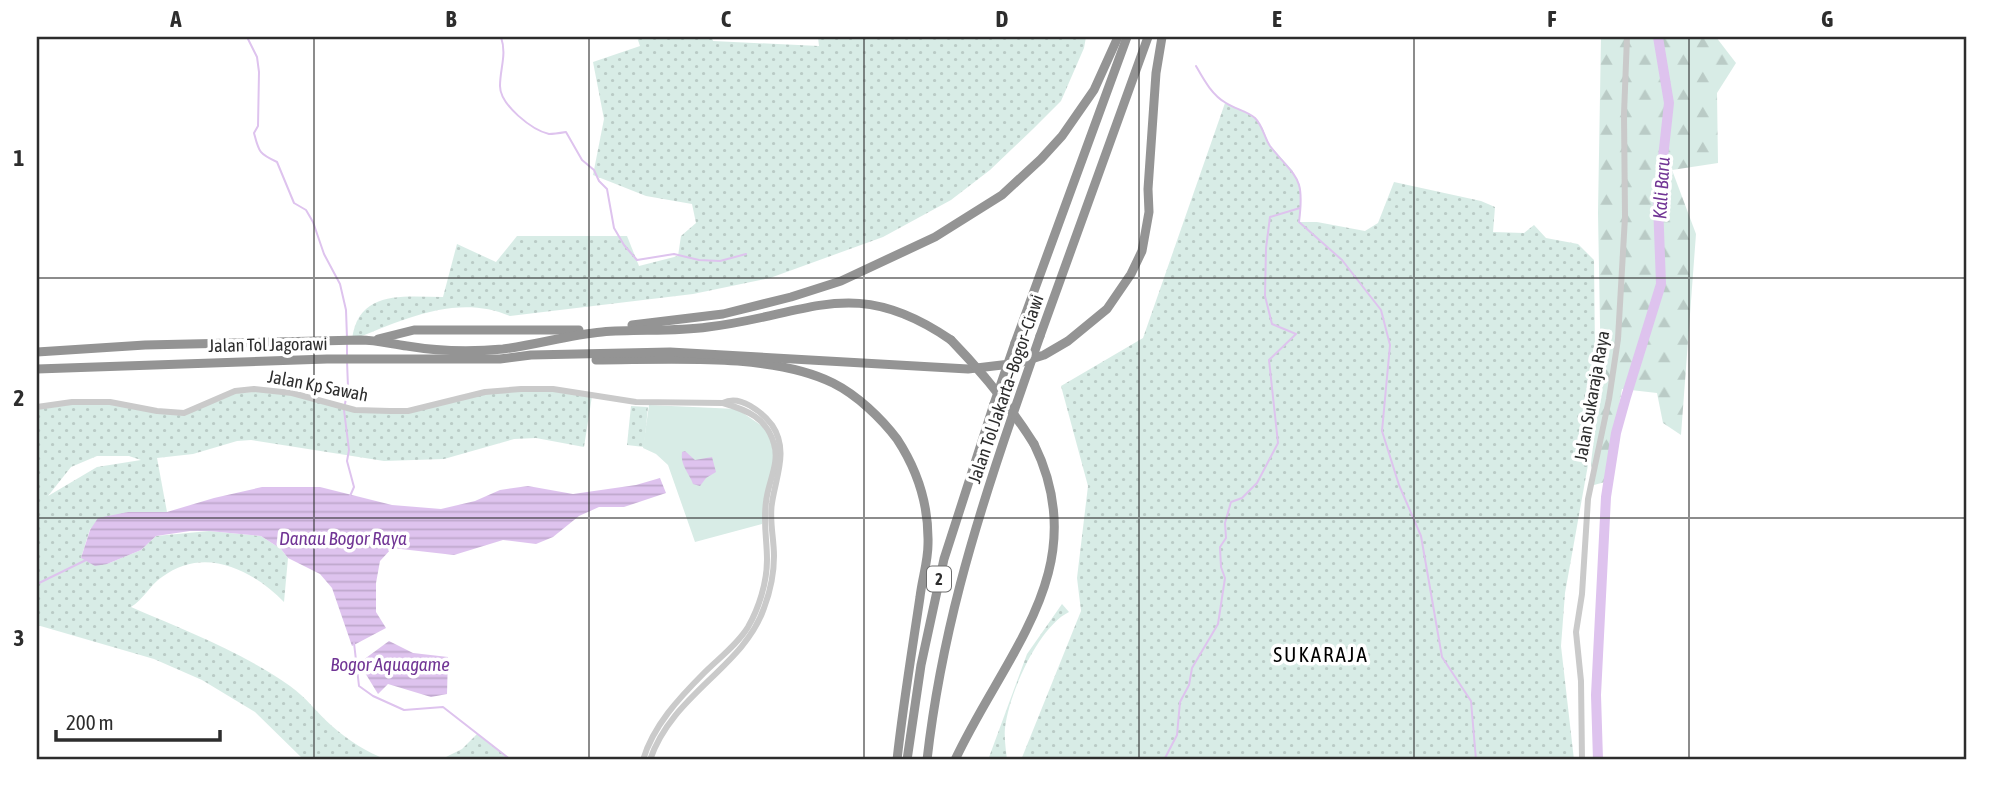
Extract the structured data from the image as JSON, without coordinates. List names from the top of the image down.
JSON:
{
  "streets": {
    "highway": ["Jalan Tol Jagorawi", "Jalan Tol Jakarta–Bogor–Ciawi", "2"],
    "street": ["Jalan Kp Sawah", "Jalan Sukaraja Raya"]
  },
  "districts": ["SUKARAJA"],
  "water": ["Kali Baru", "Danau Bogor Raya", "Bogor Aquagame"],
  "scale_bar": "200 m",
  "grid": {
    "columns": [
      "A",
      "B",
      "C",
      "D",
      "E",
      "F",
      "G"
    ],
    "rows": ["1", "2", "3"]
  }
}
